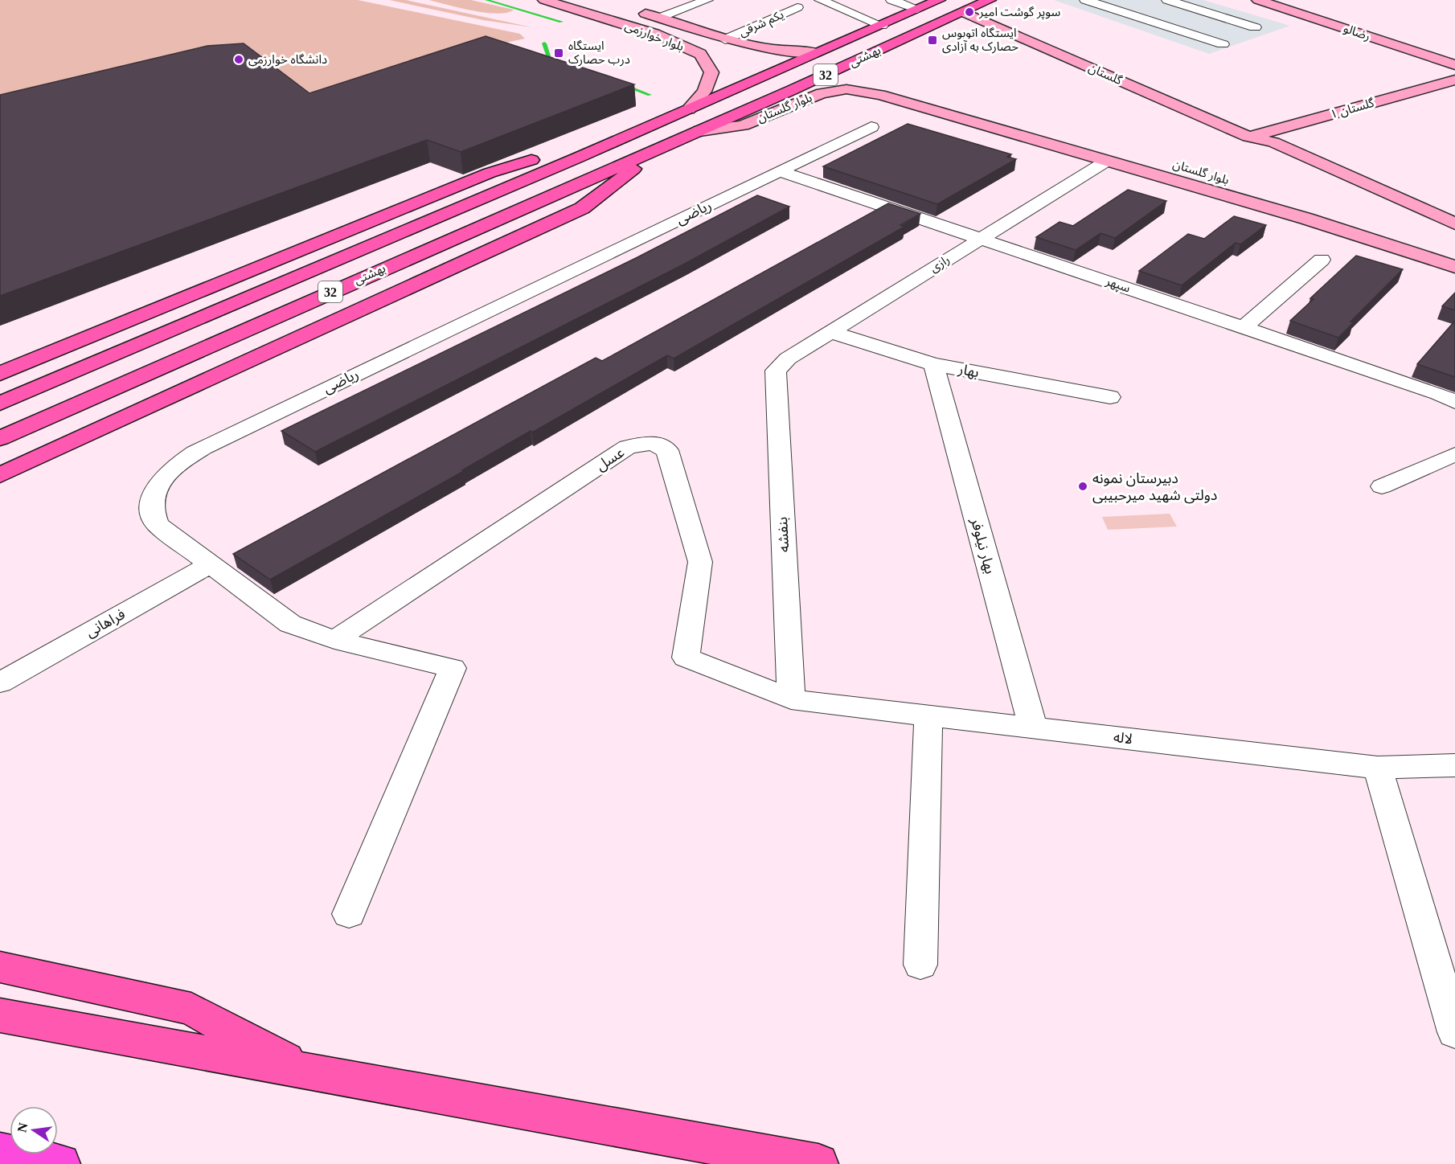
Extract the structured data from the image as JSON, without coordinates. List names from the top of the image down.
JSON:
{
  "streets": {
    "main road": ["بهشتی", "32", "بهشتى"],
    "street": [
      "یکم شرقی",
      "رضالو",
      "بلوار خوارزمی",
      "گلستان",
      "بلوار گلستان",
      "گلستان ۱",
      "ریاضی",
      "رازی",
      "سپهر",
      "بهار",
      "عسل",
      "بنفشه",
      "بهار نیلوفر",
      "فراهانی",
      "لاله"
    ]
  },
  "crossings": [
    ["یکم شرقی", "بلوار خوارزمی"],
    ["بلوار خوارزمی", "بهشتی"],
    ["بهشتی", "گلستان"],
    ["بهشتی", "بلوار گلستان"],
    ["بهشتی", "بهشتى"],
    ["گلستان", "بلوار گلستان"],
    ["گلستان", "گلستان ۱"],
    ["بلوار گلستان", "رازی"],
    ["ریاضی", "سپهر"],
    ["ریاضی", "عسل"],
    ["ریاضی", "فراهانی"],
    ["رازی", "سپهر"],
    ["رازی", "بهار"],
    ["رازی", "بنفشه"],
    ["بهار", "بهار نیلوفر"],
    ["عسل", "بنفشه"],
    ["عسل", "لاله"],
    ["بنفشه", "لاله"],
    ["بهار نیلوفر", "لاله"]
  ],
  "places": {
    "other": ["سوپر گوشت امیر", "دانشگاه خوارزمی", "دبیرستان نمونه دولتی شهید میرحبیبی"],
    "transit": ["ایستگاه اتوبوس حصارک به آزادی", "ایستگاه درب حصارک"]
  },
  "north": "left"
}
